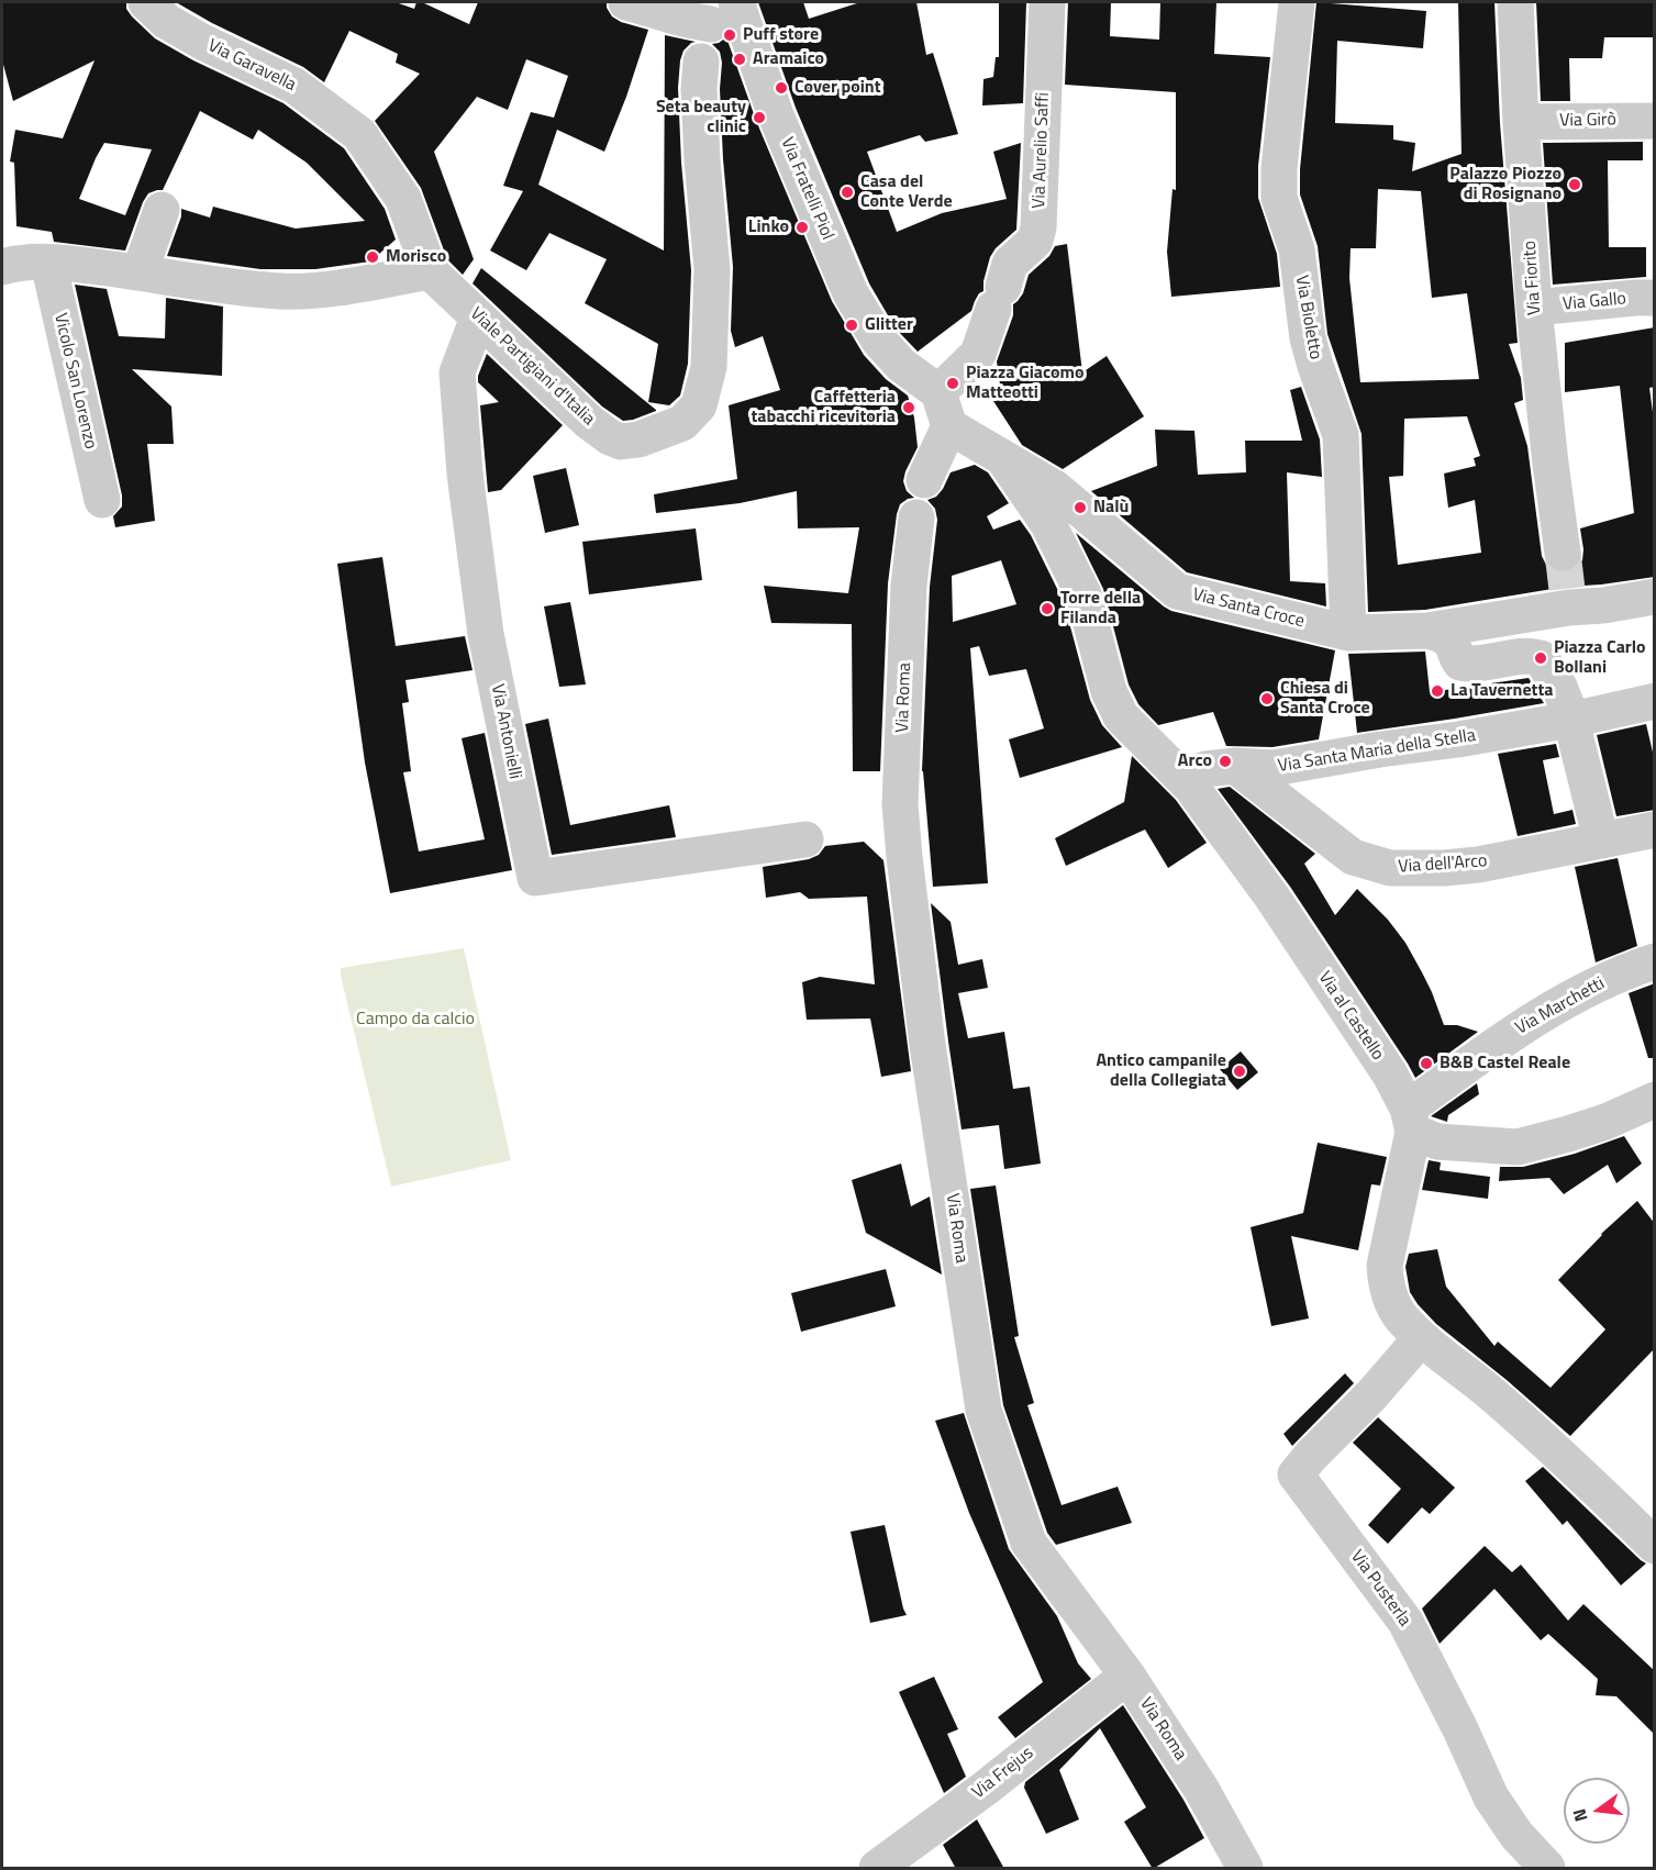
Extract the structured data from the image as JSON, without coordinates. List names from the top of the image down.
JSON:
{
  "streets": {
    "street": [
      "Via Garavella",
      "Via Girò",
      "Via Aurelio Saffi",
      "Via Fratelli Piol",
      "Via Fiorito",
      "Via Gallo",
      "Via Bioletto",
      "Viale Partigiani d'Italia",
      "Vicolo San Lorenzo",
      "Via Santa Croce",
      "Via Roma",
      "Via Antonielli",
      "Via Santa Maria della Stella",
      "Via dell'Arco",
      "Via Marchetti",
      "Via al Castello",
      "Via Pusterla",
      "Via Frejus"
    ]
  },
  "crossings": [
    ["Via Garavella", "Viale Partigiani d'Italia"],
    ["Via Girò", "Via Fiorito"],
    ["Via Aurelio Saffi", "Via Fratelli Piol"],
    ["Via Fratelli Piol", "Viale Partigiani d'Italia"],
    ["Via Fiorito", "Via Gallo"],
    ["Via Bioletto", "Via Santa Croce"],
    ["Viale Partigiani d'Italia", "Via Antonielli"],
    ["Via Santa Croce", "Via al Castello"],
    ["Via Roma", "Via Frejus"],
    ["Via Santa Maria della Stella", "Via dell'Arco"],
    ["Via Santa Maria della Stella", "Via al Castello"],
    ["Via Marchetti", "Via al Castello"]
  ],
  "parks": ["Campo da calcio"],
  "places": [
    "Puff store",
    "Aramaico",
    "Cover point",
    "Seta beauty clinic",
    "Palazzo Piozzo di Rosignano",
    "Casa del Conte Verde",
    "Linko",
    "Morisco",
    "Glitter",
    "Piazza Giacomo Matteotti",
    "Caffetteria tabacchi ricevitoria",
    "Nalù",
    "Torre della Filanda",
    "Piazza Carlo Bollani",
    "La Tavernetta",
    "Chiesa di Santa Croce",
    "Arco",
    "B&B Castel Reale",
    "Antico campanile della Collegiata"
  ],
  "north": "left"
}
